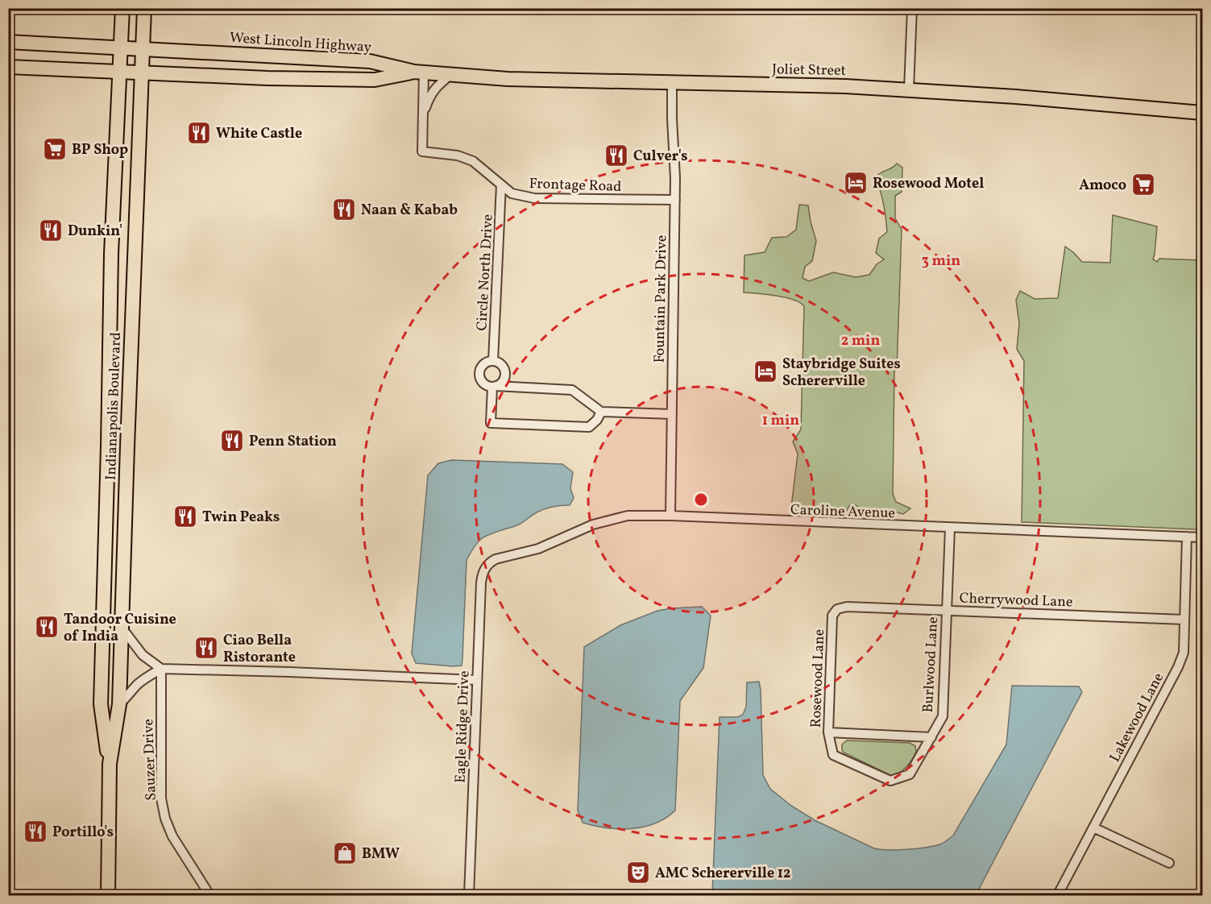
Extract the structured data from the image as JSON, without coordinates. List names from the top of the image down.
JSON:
{
  "streets": {
    "main road": ["West Lincoln Highway", "Joliet Street", "Indianapolis Boulevard"],
    "street": [
      "Frontage Road",
      "Circle North Drive",
      "Fountain Park Drive",
      "Caroline Avenue",
      "Cherrywood Lane",
      "Burlwood Lane",
      "Rosewood Lane",
      "Lakewood Lane",
      "Eagle Ridge Drive",
      "Sauzer Drive"
    ]
  },
  "crossings": [
    ["West Lincoln Highway", "Joliet Street"],
    ["West Lincoln Highway", "Frontage Road"],
    ["West Lincoln Highway", "Indianapolis Boulevard"],
    ["Joliet Street", "Frontage Road"],
    ["Joliet Street", "Fountain Park Drive"],
    ["Frontage Road", "Circle North Drive"],
    ["Frontage Road", "Fountain Park Drive"],
    ["Fountain Park Drive", "Caroline Avenue"],
    ["Caroline Avenue", "Burlwood Lane"],
    ["Caroline Avenue", "Lakewood Lane"],
    ["Caroline Avenue", "Eagle Ridge Drive"],
    ["Cherrywood Lane", "Burlwood Lane"],
    ["Cherrywood Lane", "Rosewood Lane"],
    ["Cherrywood Lane", "Lakewood Lane"],
    ["Burlwood Lane", "Rosewood Lane"]
  ],
  "places": {
    "restaurant": [
      "White Castle",
      "Culver's",
      "Naan & Kabab",
      "Dunkin'",
      "Penn Station",
      "Twin Peaks",
      "Tandoor Cuisine of India",
      "Ciao Bella Ristorante",
      "Portillo's"
    ],
    "supermarket": ["BP Shop", "Amoco"],
    "hotel": ["Rosewood Motel", "Staybridge Suites Schererville"],
    "shop": ["BMW"],
    "theatre": ["AMC Schererville 12"]
  },
  "rings": ["3 min", "2 min", "1 min"]
}
